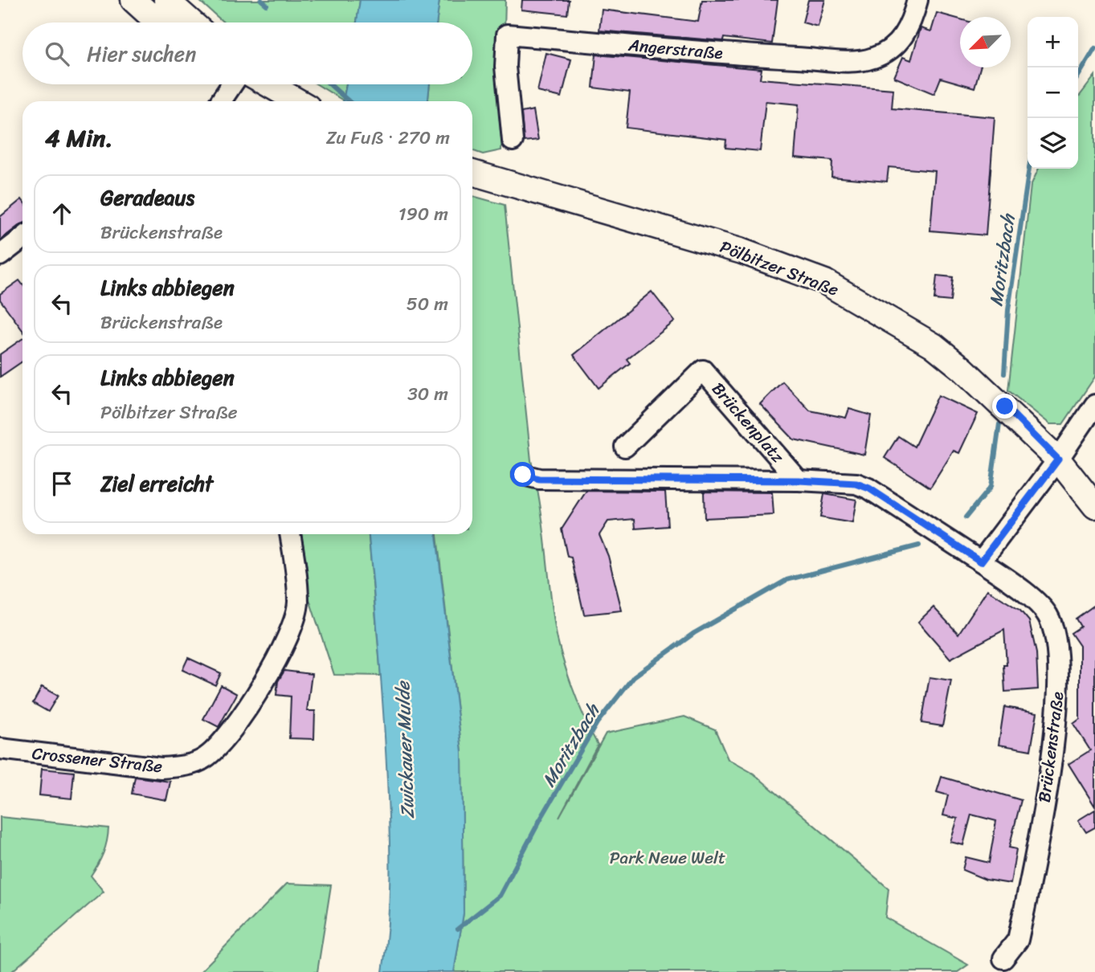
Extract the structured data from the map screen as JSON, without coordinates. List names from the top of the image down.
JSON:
{
  "streets": {
    "street": [
      "Angerstraße",
      "Pölbitzer Straße",
      "Brückenplatz",
      "Brückenstraße",
      "Crossener Straße"
    ]
  },
  "crossings": [
    ["Brückenplatz", "Brückenstraße"]
  ],
  "water": ["Moritzbach", "Zwickauer Mulde"],
  "parks": ["Park Neue Welt"],
  "north": "bottom left",
  "page": {
    "map_buttons": ["+", "−"],
    "search": "Hier suchen",
    "heading": ["4 Min.", "Zu Fuß · 270 m"],
    "list": [
      ["Geradeaus", "Brückenstraße", "190 m"],
      ["Links abbiegen", "Brückenstraße", "50 m"],
      ["Links abbiegen", "Pölbitzer Straße", "30 m"],
      "Ziel erreicht"
    ]
  }
}
